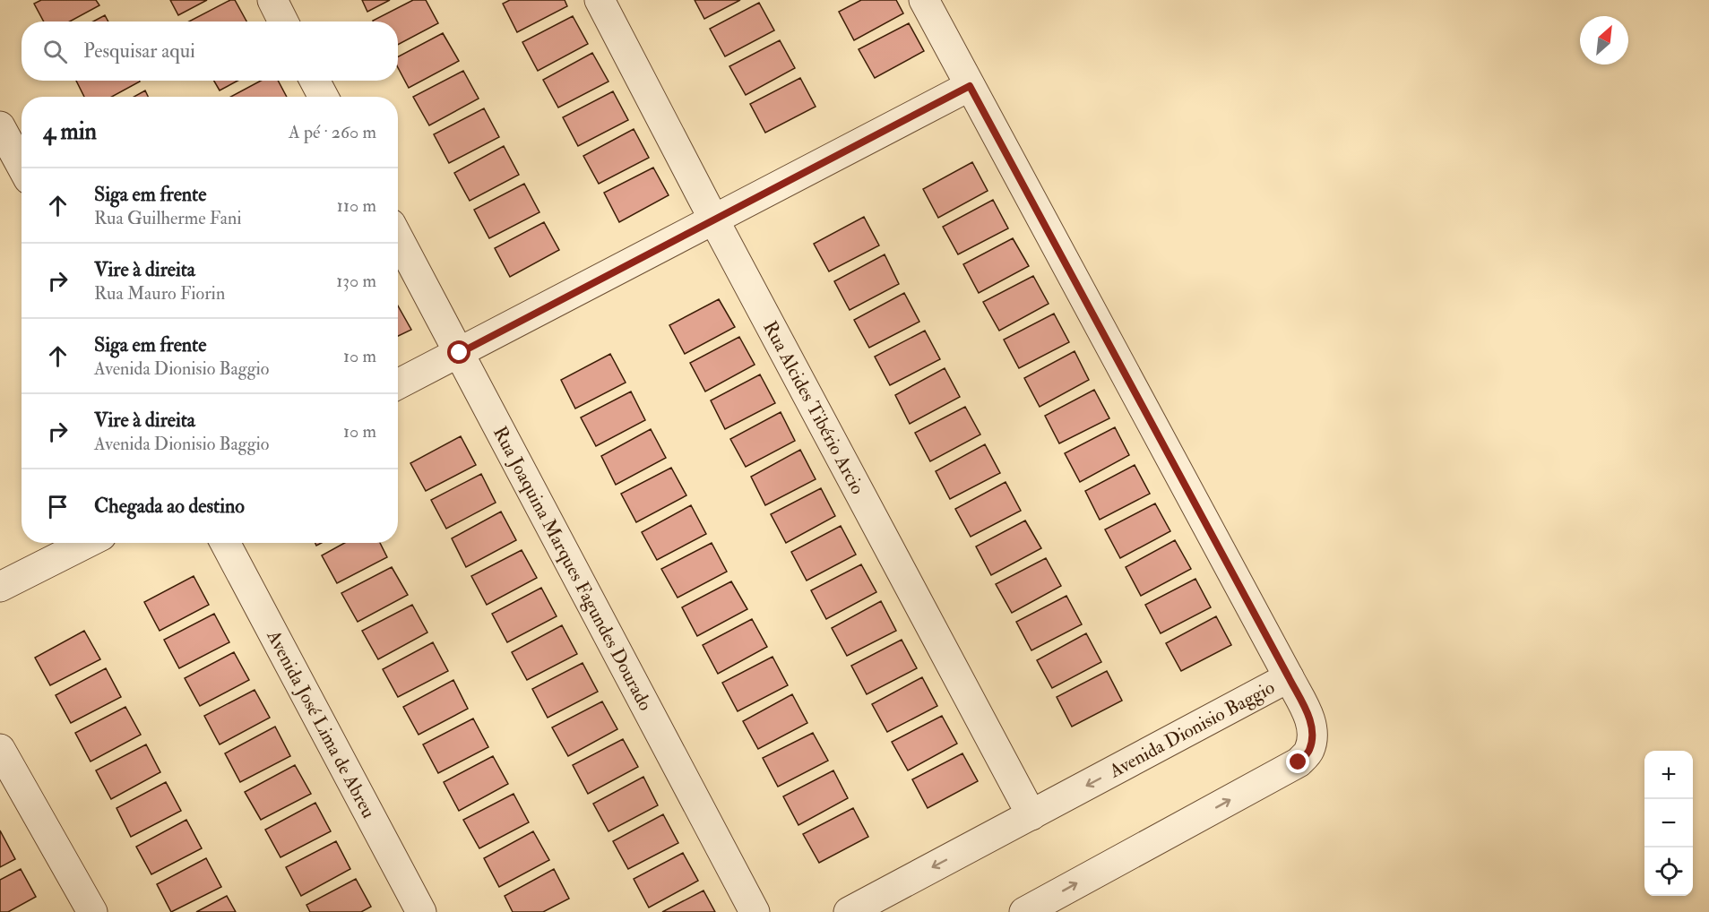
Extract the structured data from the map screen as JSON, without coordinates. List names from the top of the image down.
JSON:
{
  "streets": {
    "street": [
      "Rua Alcides Tibério Arcio",
      "Rua Joaquina Marques Fagundes Dourado",
      "Avenida José Lima de Abreu",
      "Avenida Dionisio Baggio"
    ]
  },
  "crossings": [
    ["Rua Alcides Tibério Arcio", "Avenida Dionisio Baggio"]
  ],
  "north": "top right",
  "page": {
    "search": "Pesquisar aqui",
    "heading": ["4 min", "A pé · 260 m"],
    "list": [
      ["Siga em frente", "Rua Guilherme Fani", "110 m"],
      ["Vire à direita", "Rua Mauro Fiorin", "130 m"],
      ["Siga em frente", "Avenida Dionisio Baggio", "10 m"],
      ["Vire à direita", "Avenida Dionisio Baggio", "10 m"],
      "Chegada ao destino"
    ],
    "map_buttons": ["+", "−"]
  }
}
